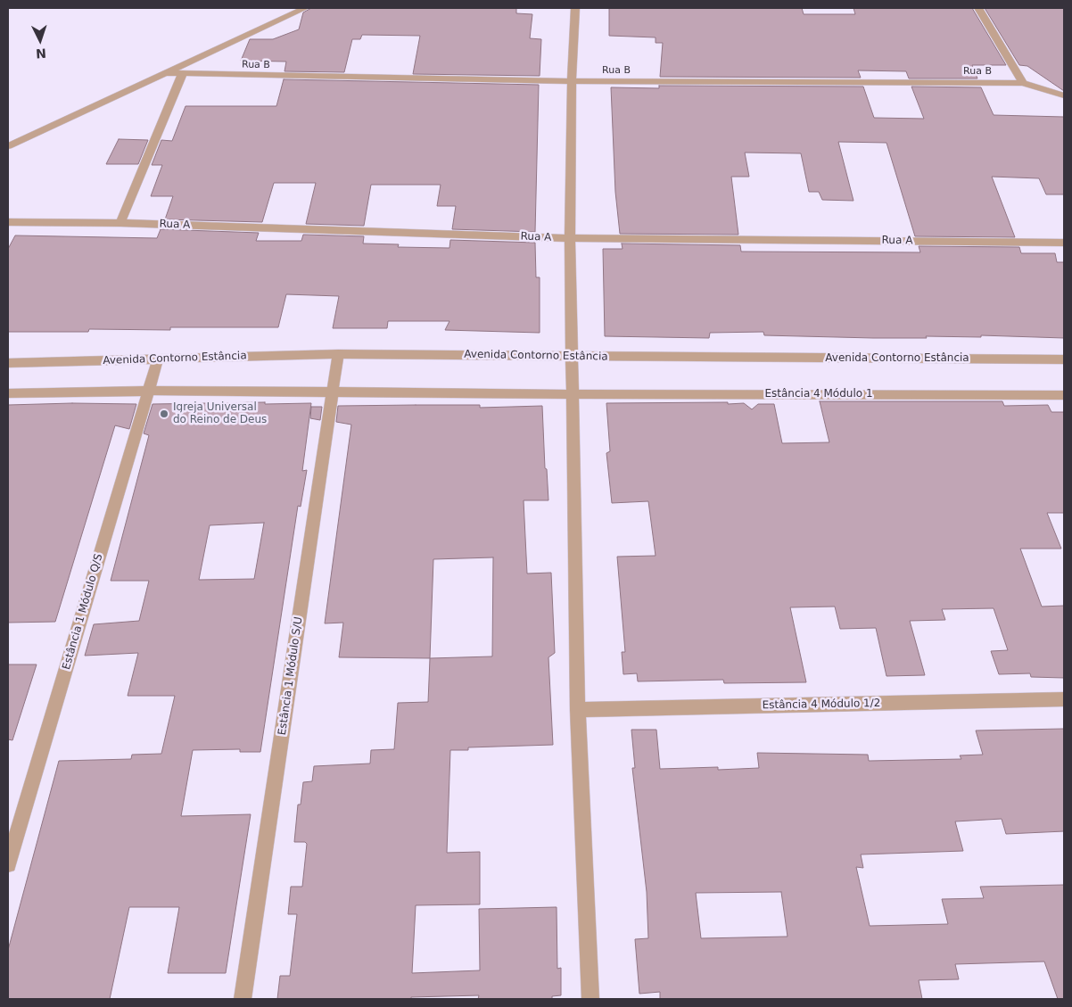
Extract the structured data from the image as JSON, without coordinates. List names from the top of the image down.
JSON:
{
  "streets": {
    "street": [
      "Rua B",
      "Rua A",
      "Avenida Contorno Estância",
      "Estância 4 Módulo 1",
      "Estância 1 Módulo Q/S",
      "Estância 1 Módulo S/U",
      "Estância 4 Módulo 1/2"
    ]
  },
  "crossings": [
    ["Avenida Contorno Estância", "Estância 1 Módulo Q/S"],
    ["Avenida Contorno Estância", "Estância 1 Módulo S/U"],
    ["Estância 4 Módulo 1", "Estância 1 Módulo Q/S"],
    ["Estância 4 Módulo 1", "Estância 1 Módulo S/U"]
  ],
  "places": ["Igreja Universal do Reino de Deus"],
  "north": "bottom"
}
